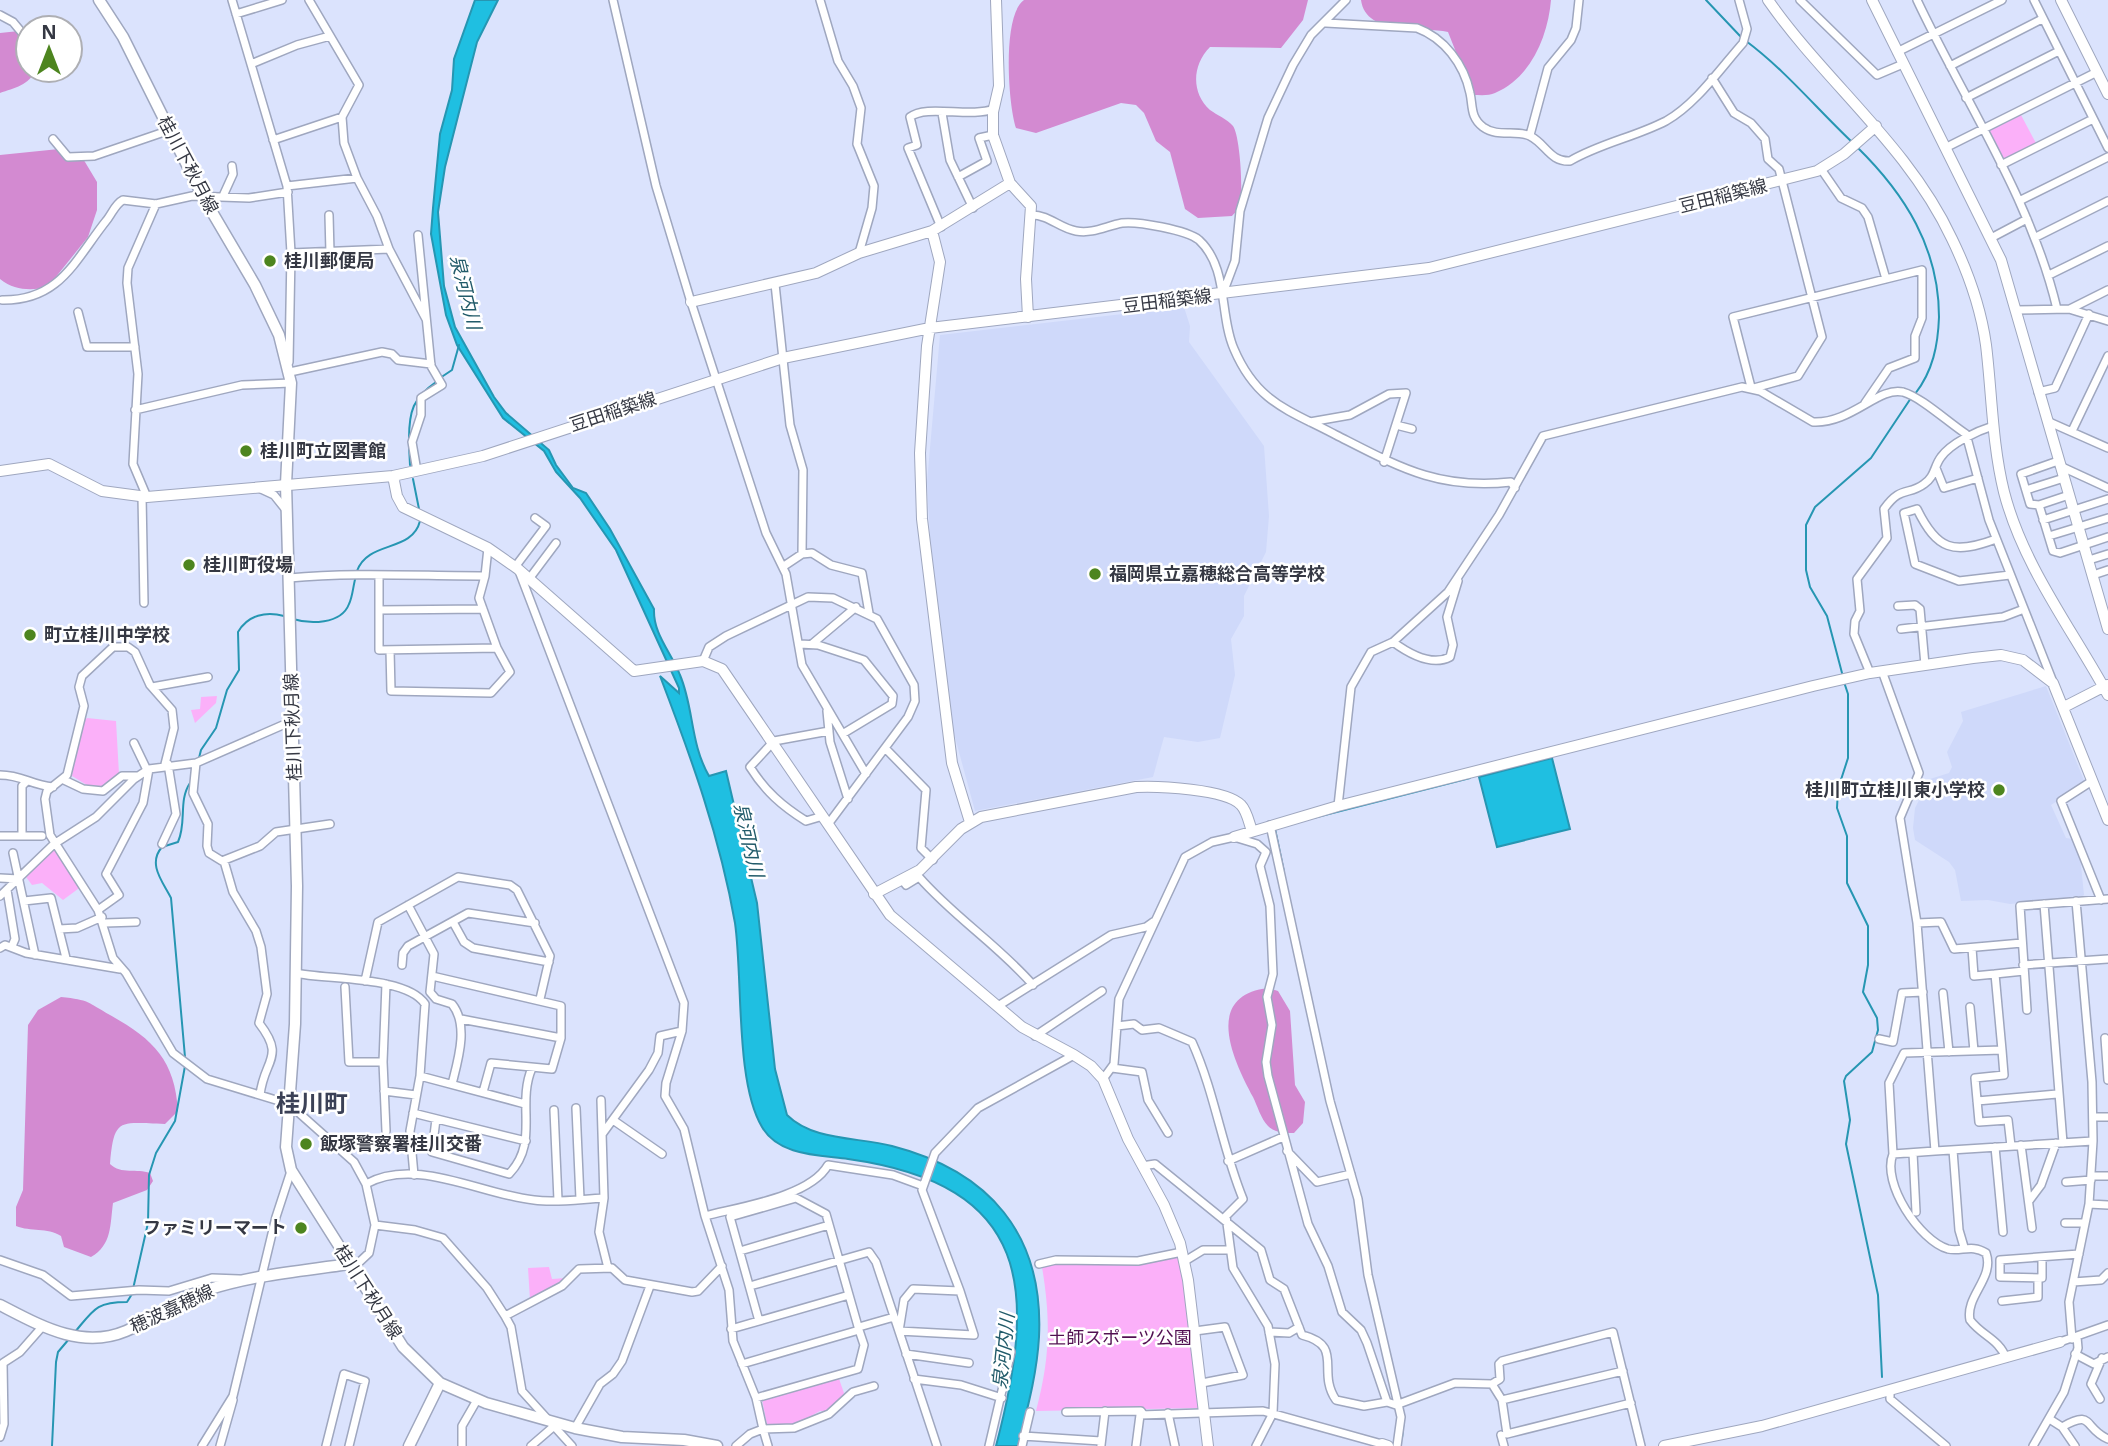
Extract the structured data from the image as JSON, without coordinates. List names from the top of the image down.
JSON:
{
  "streets": {
    "main road": ["桂川下秋月線", "穂波嘉穂線"],
    "street": ["豆田稲築線"]
  },
  "crossings": [
    ["桂川下秋月線", "豆田稲築線"],
    ["桂川下秋月線", "穂波嘉穂線"]
  ],
  "districts": ["桂川町"],
  "water": ["泉河内川"],
  "parks": ["土師スポーツ公園"],
  "places": [
    "桂川郵便局",
    "桂川町立図書館",
    "桂川町役場",
    "福岡県立嘉穂総合高等学校",
    "町立桂川中学校",
    "桂川町立桂川東小学校",
    "飯塚警察署桂川交番",
    "ファミリーマート"
  ],
  "north": "top"
}
